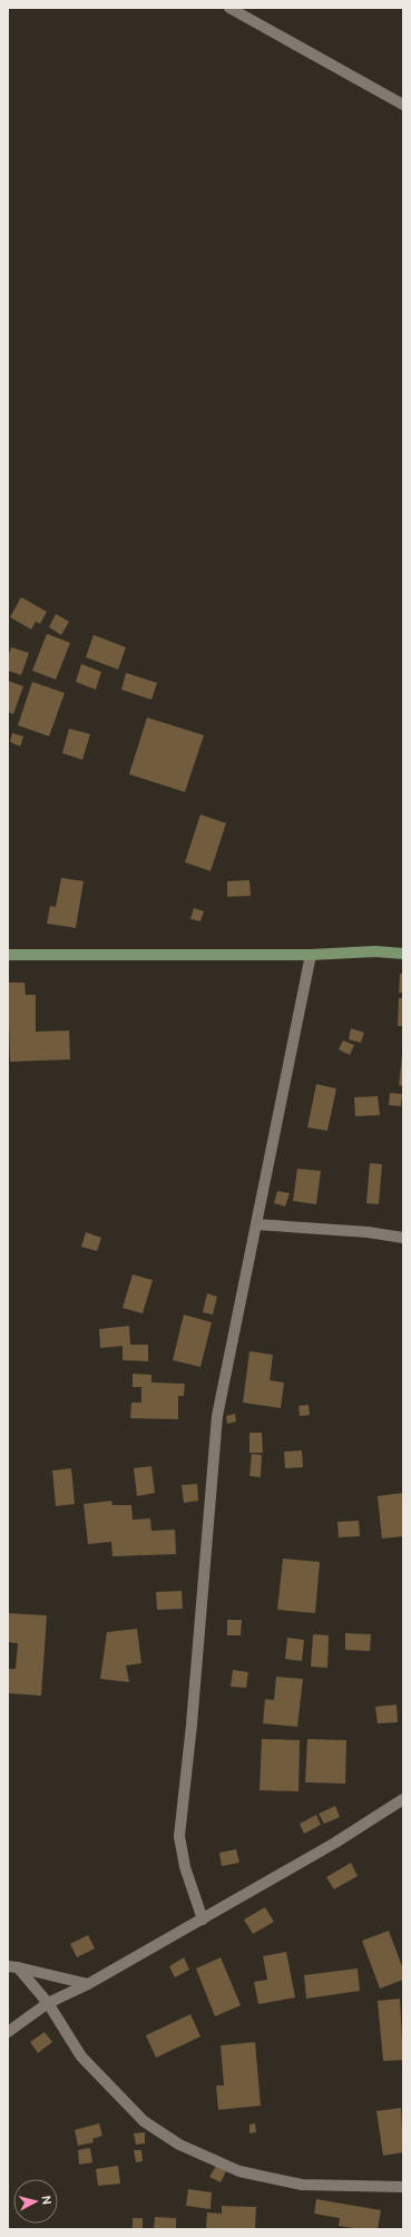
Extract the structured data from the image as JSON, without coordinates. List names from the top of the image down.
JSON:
{
  "north": "right"
}
